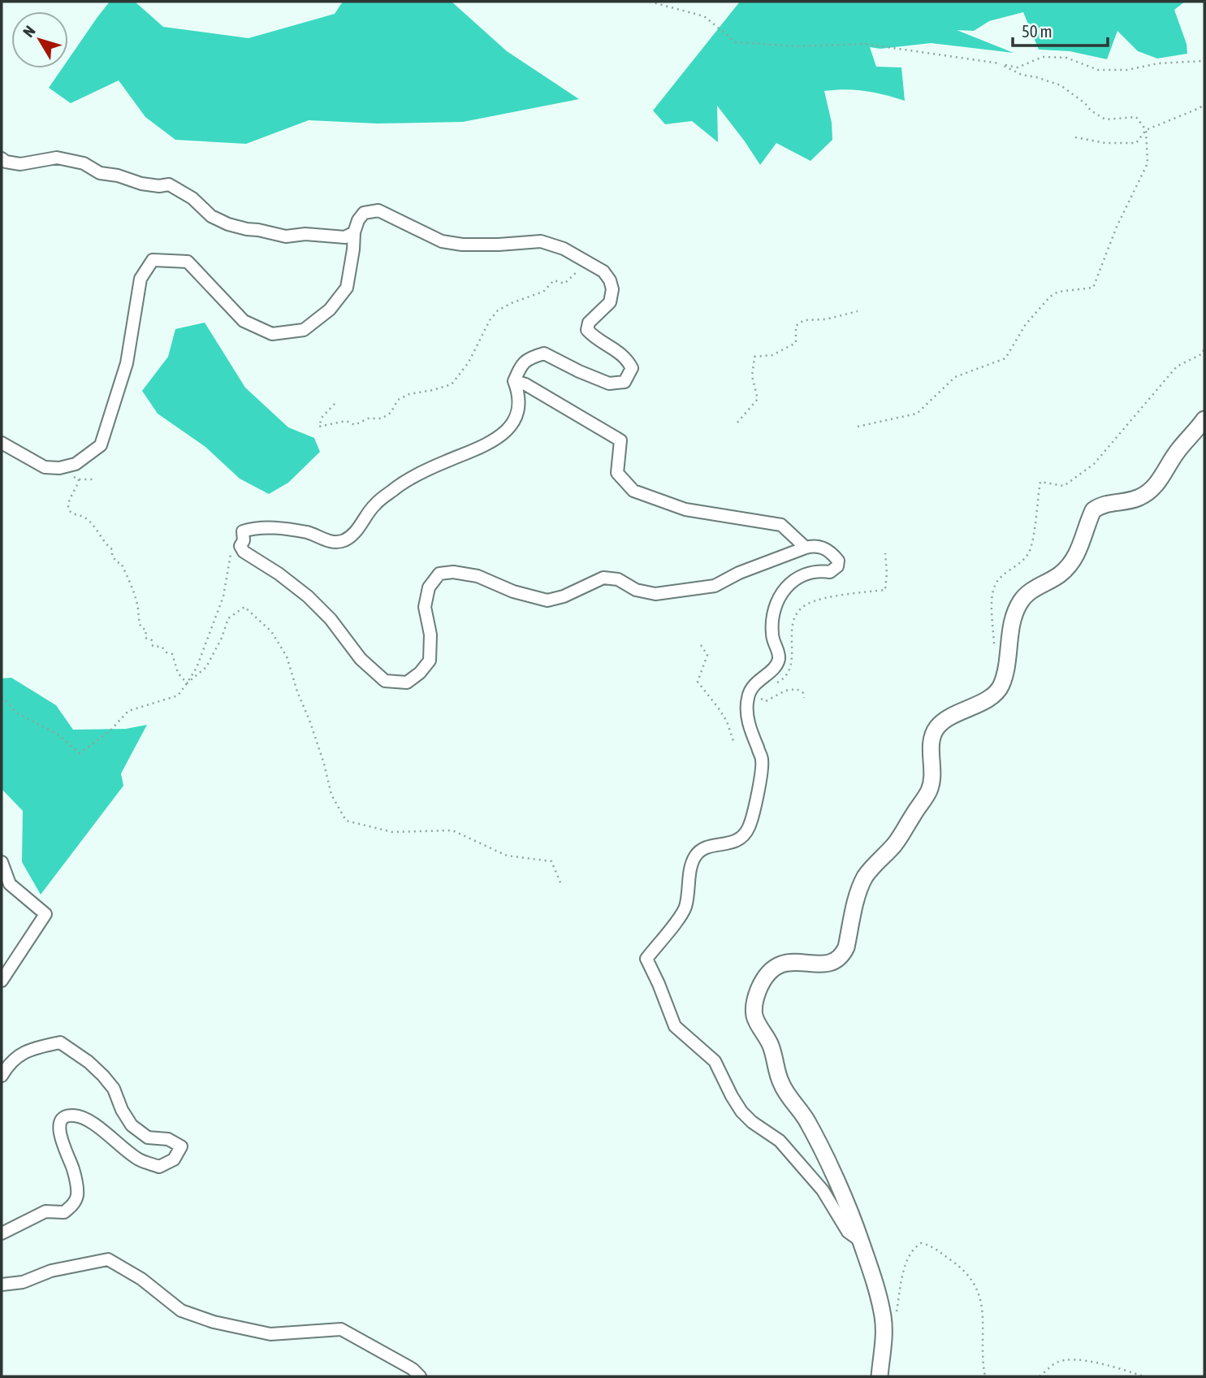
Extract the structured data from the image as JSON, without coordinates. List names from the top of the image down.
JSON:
{
  "scale_bar": "50 m",
  "north": "top left"
}
